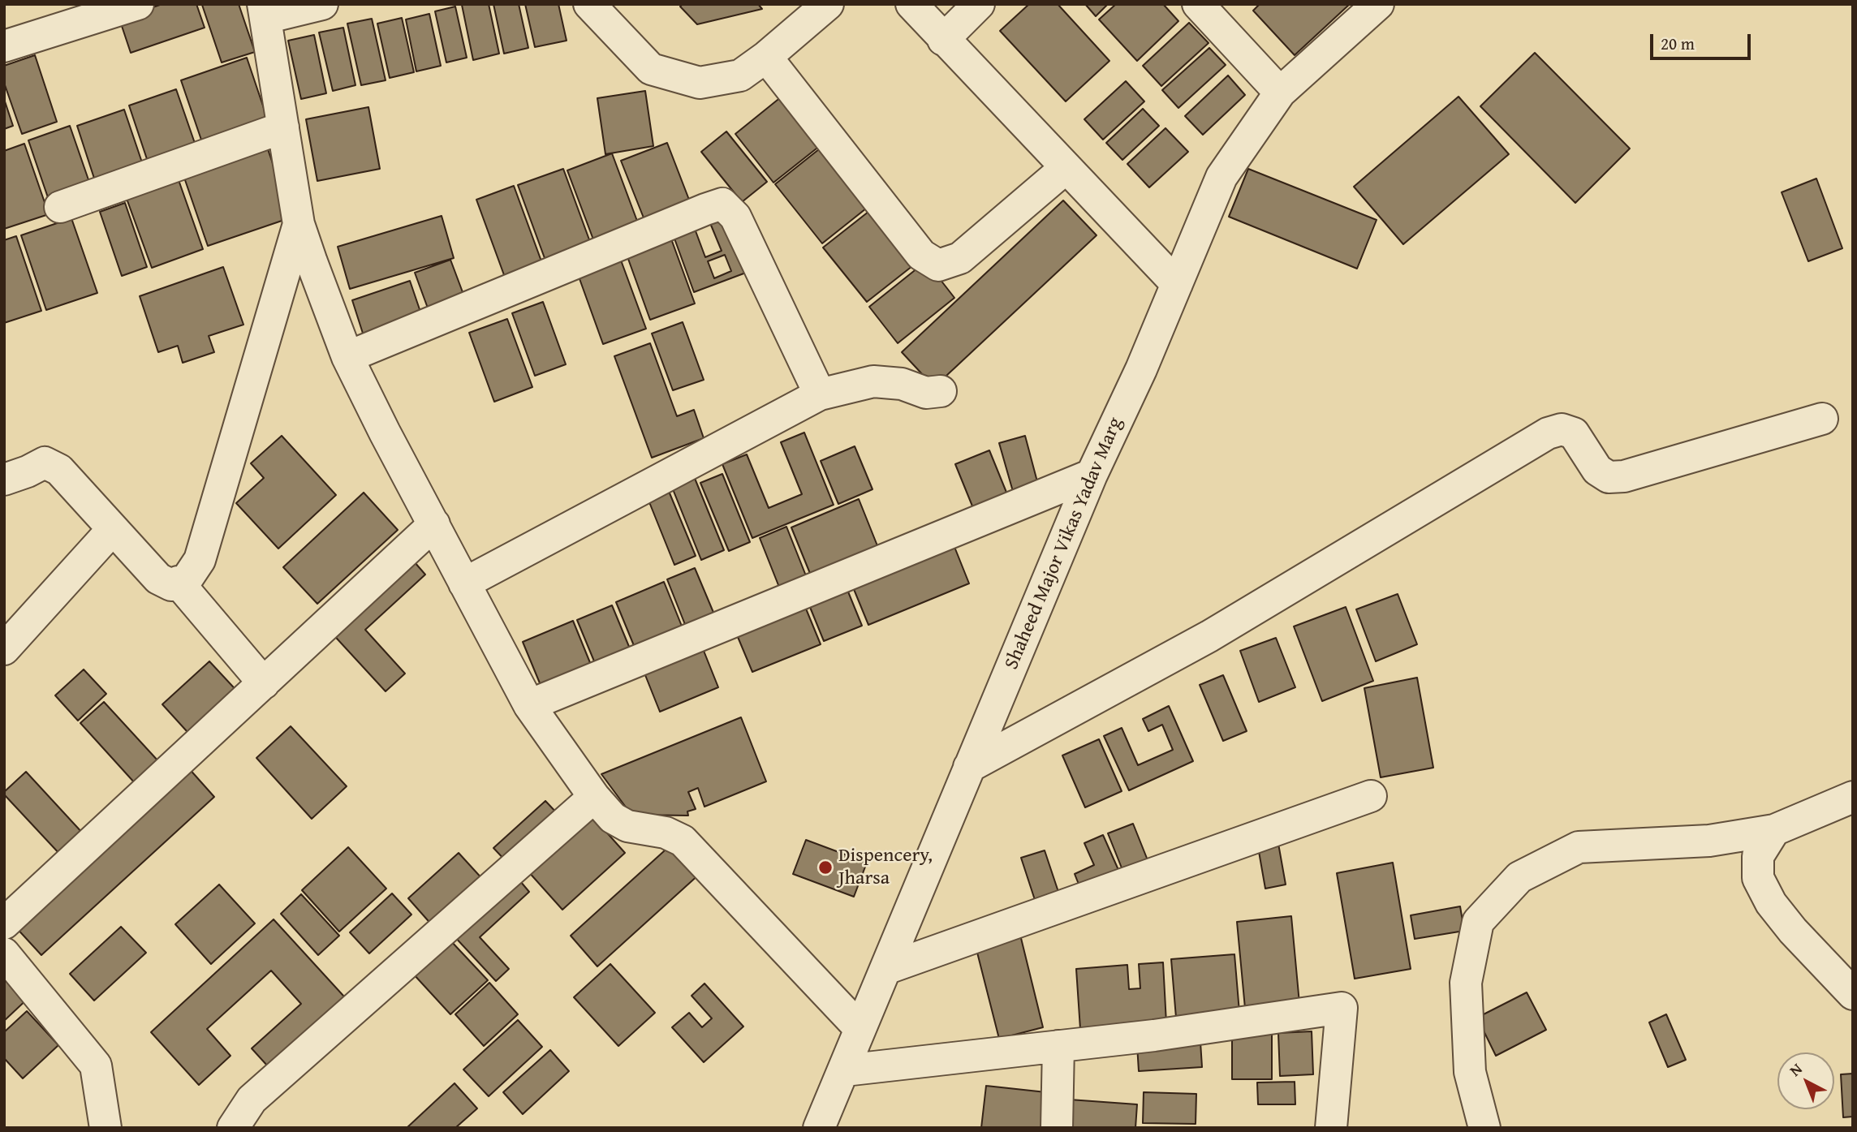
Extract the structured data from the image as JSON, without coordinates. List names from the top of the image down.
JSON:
{
  "streets": {
    "street": ["Shaheed Major Vikas Yadav Marg"]
  },
  "places": ["Dispencery, Jharsa"],
  "scale_bar": "20 m",
  "north": "top left"
}
